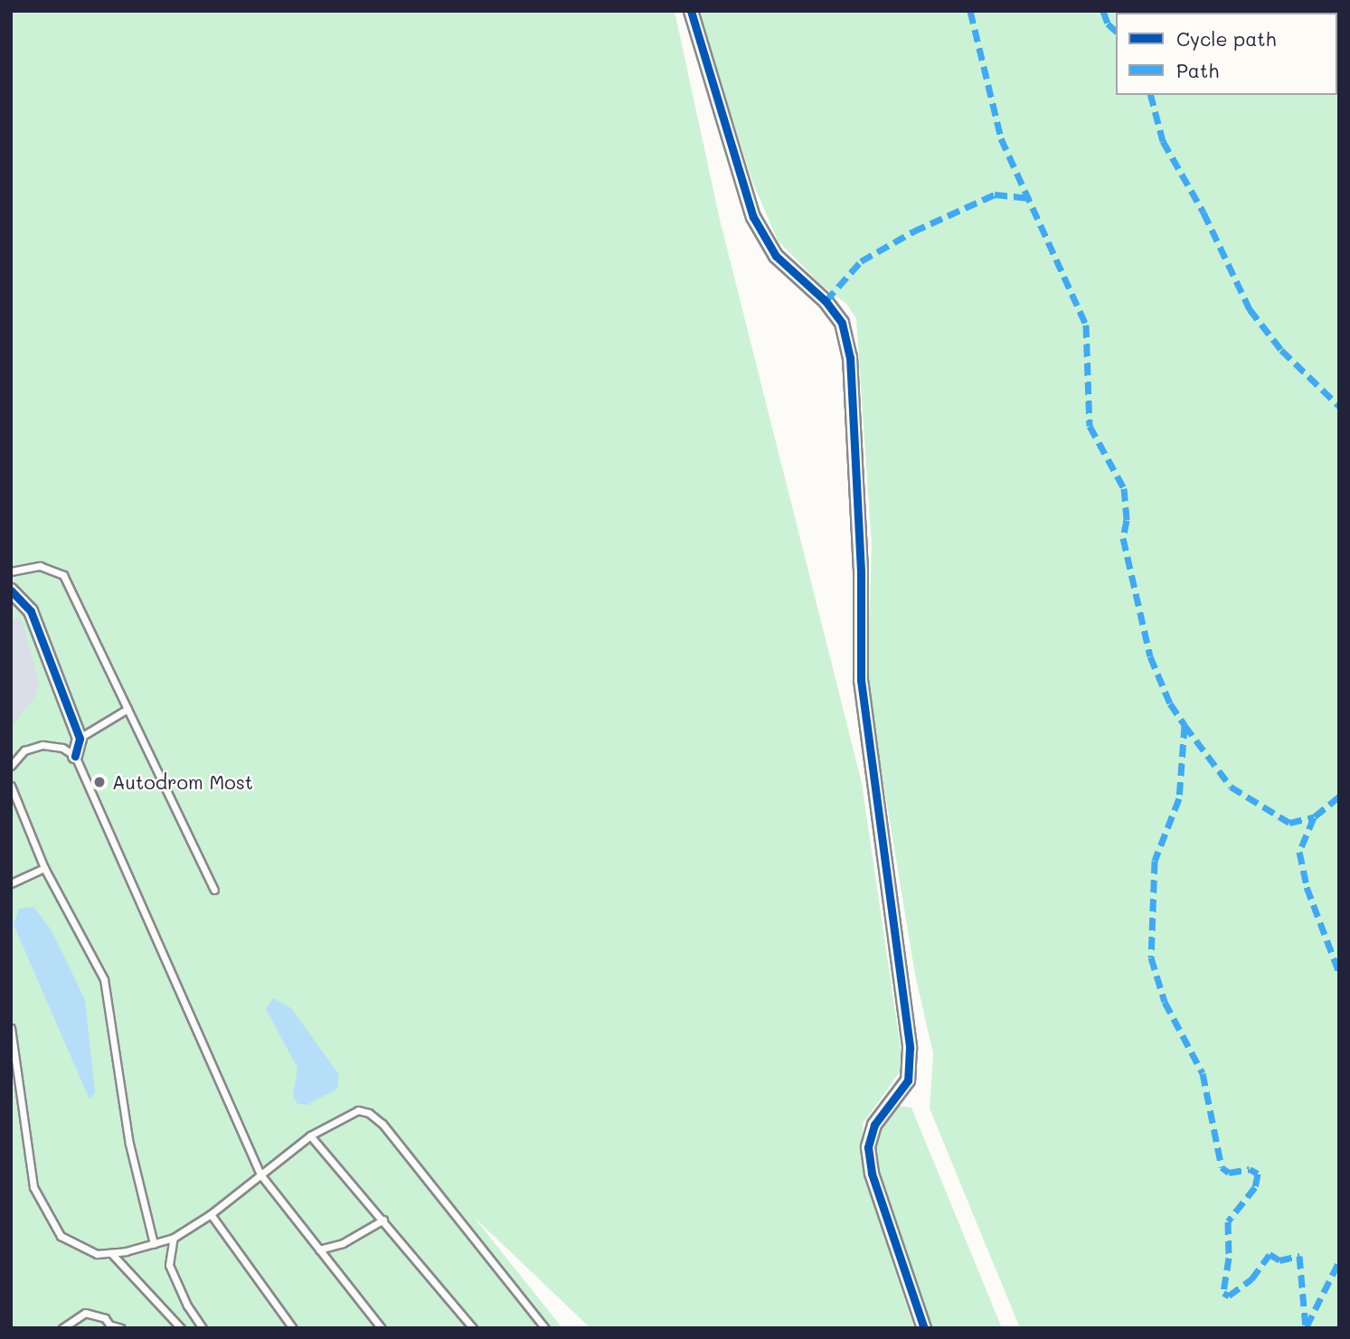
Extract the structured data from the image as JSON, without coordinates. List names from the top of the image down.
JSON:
{
  "places": ["Autodrom Most"],
  "legend": ["Cycle path", "Path"]
}
